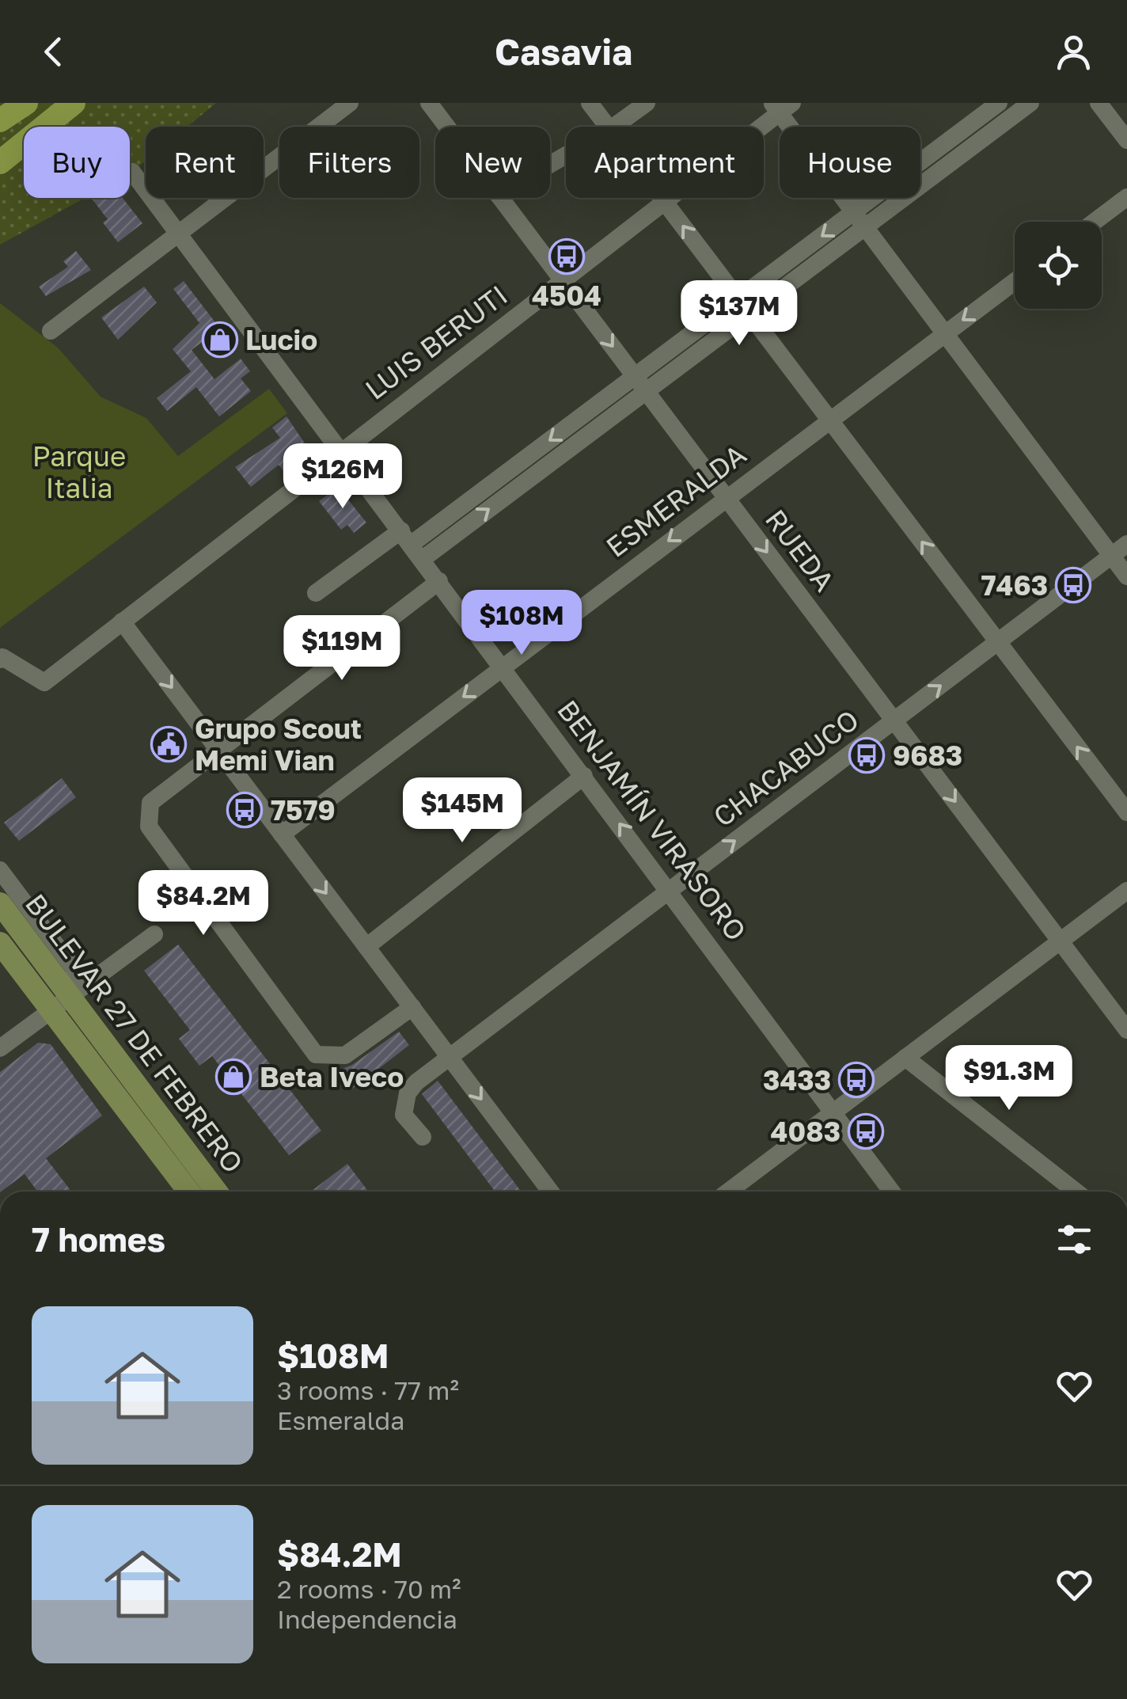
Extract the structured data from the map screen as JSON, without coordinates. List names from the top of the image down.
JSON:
{
  "streets": {
    "main road": ["BULEVAR 27 DE FEBRERO"],
    "street": [
      "LUIS BERUTI",
      "ESMERALDA",
      "RUEDA",
      "CHACABUCO",
      "BENJAMÍN VIRASORO"
    ]
  },
  "crossings": [
    ["LUIS BERUTI", "RUEDA"],
    ["LUIS BERUTI", "BENJAMÍN VIRASORO"],
    ["ESMERALDA", "RUEDA"],
    ["ESMERALDA", "BENJAMÍN VIRASORO"],
    ["RUEDA", "CHACABUCO"],
    ["CHACABUCO", "BENJAMÍN VIRASORO"]
  ],
  "one_way": ["CHACABUCO"],
  "parks": ["Parque Italia"],
  "places": {
    "bus stop": [
      "4504",
      "7463",
      "9683",
      "7579",
      "3433",
      "4083"
    ],
    "shop": ["Lucio", "Beta Iveco"],
    "public building": ["Grupo Scout Memi Vian"]
  },
  "page": {
    "header": "Casavia",
    "chip": [
      "Buy",
      "Rent",
      "Filters",
      "New",
      "Apartment",
      "House"
    ],
    "price": [
      "$137M",
      "$126M",
      "$108M",
      "$119M",
      "$145M",
      "$84.2M",
      "$91.3M"
    ],
    "heading": "7 homes",
    "list": [
      {
        "name": "$108M",
        "note": "3 rooms · 77 m² · Esmeralda"
      },
      {
        "name": "$84.2M",
        "note": "2 rooms · 70 m² · Independencia"
      }
    ]
  }
}
